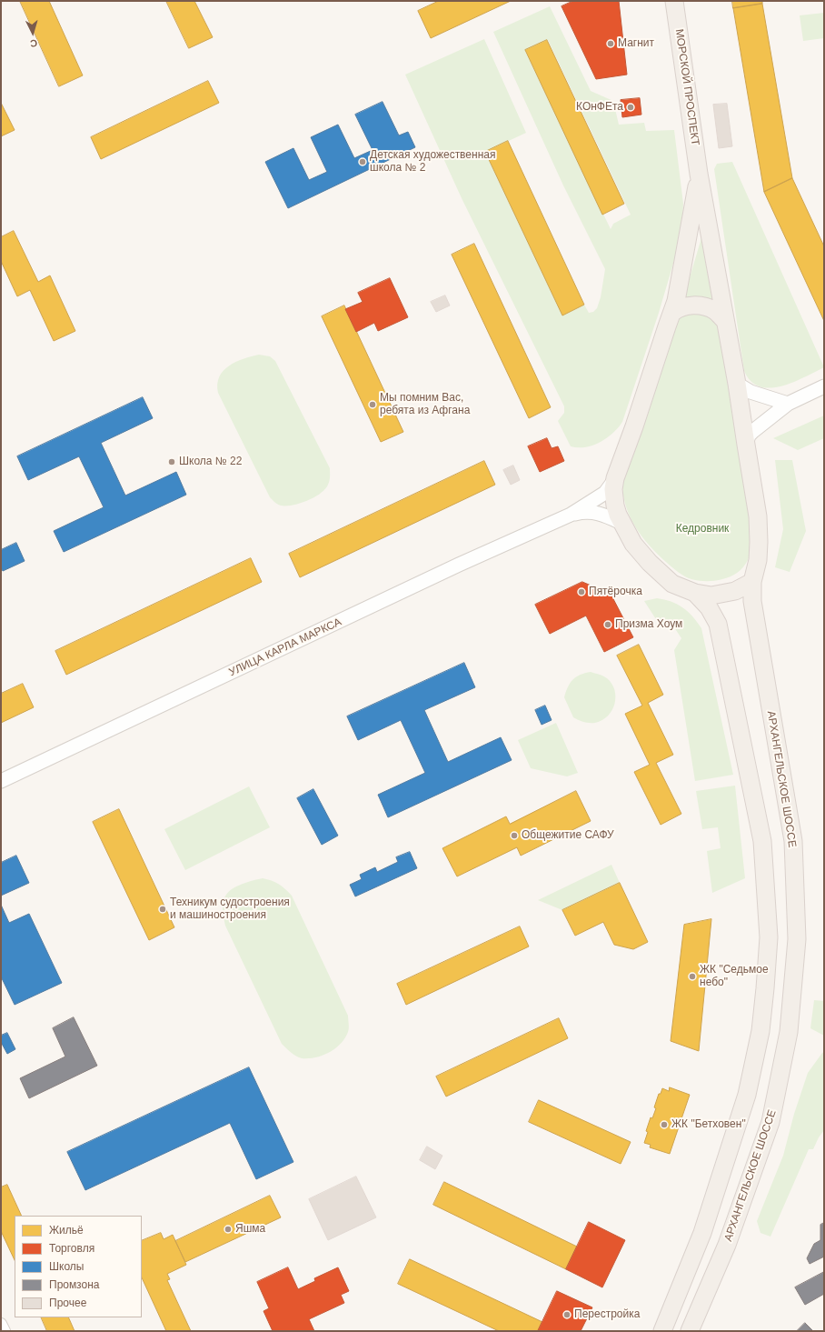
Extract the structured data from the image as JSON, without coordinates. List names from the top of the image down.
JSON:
{
  "streets": {
    "main road": ["МОРСКОЙ ПРОСПЕКТ", "АРХАНГЕЛЬСКОЕ ШОССЕ"],
    "street": ["УЛИЦА КАРЛА МАРКСА"]
  },
  "crossings": [
    ["МОРСКОЙ ПРОСПЕКТ", "АРХАНГЕЛЬСКОЕ ШОССЕ"]
  ],
  "parks": ["Кедровник"],
  "places": [
    "Магнит",
    "КОнФЕта",
    "Детская художественная школа № 2",
    "Мы помним Вас, ребята из Афгана",
    "Школа № 22",
    "Пятёрочка",
    "Призма Хоум",
    "Общежитие САФУ",
    "Техникум судостроения и машиностроения",
    "ЖК \"Седьмое небо\"",
    "ЖК \"Бетховен\"",
    "Яшма",
    "Перестройка"
  ],
  "legend": [
    "Жильё",
    "Торговля",
    "Школы",
    "Промзона",
    "Прочее"
  ],
  "north": "bottom"
}
